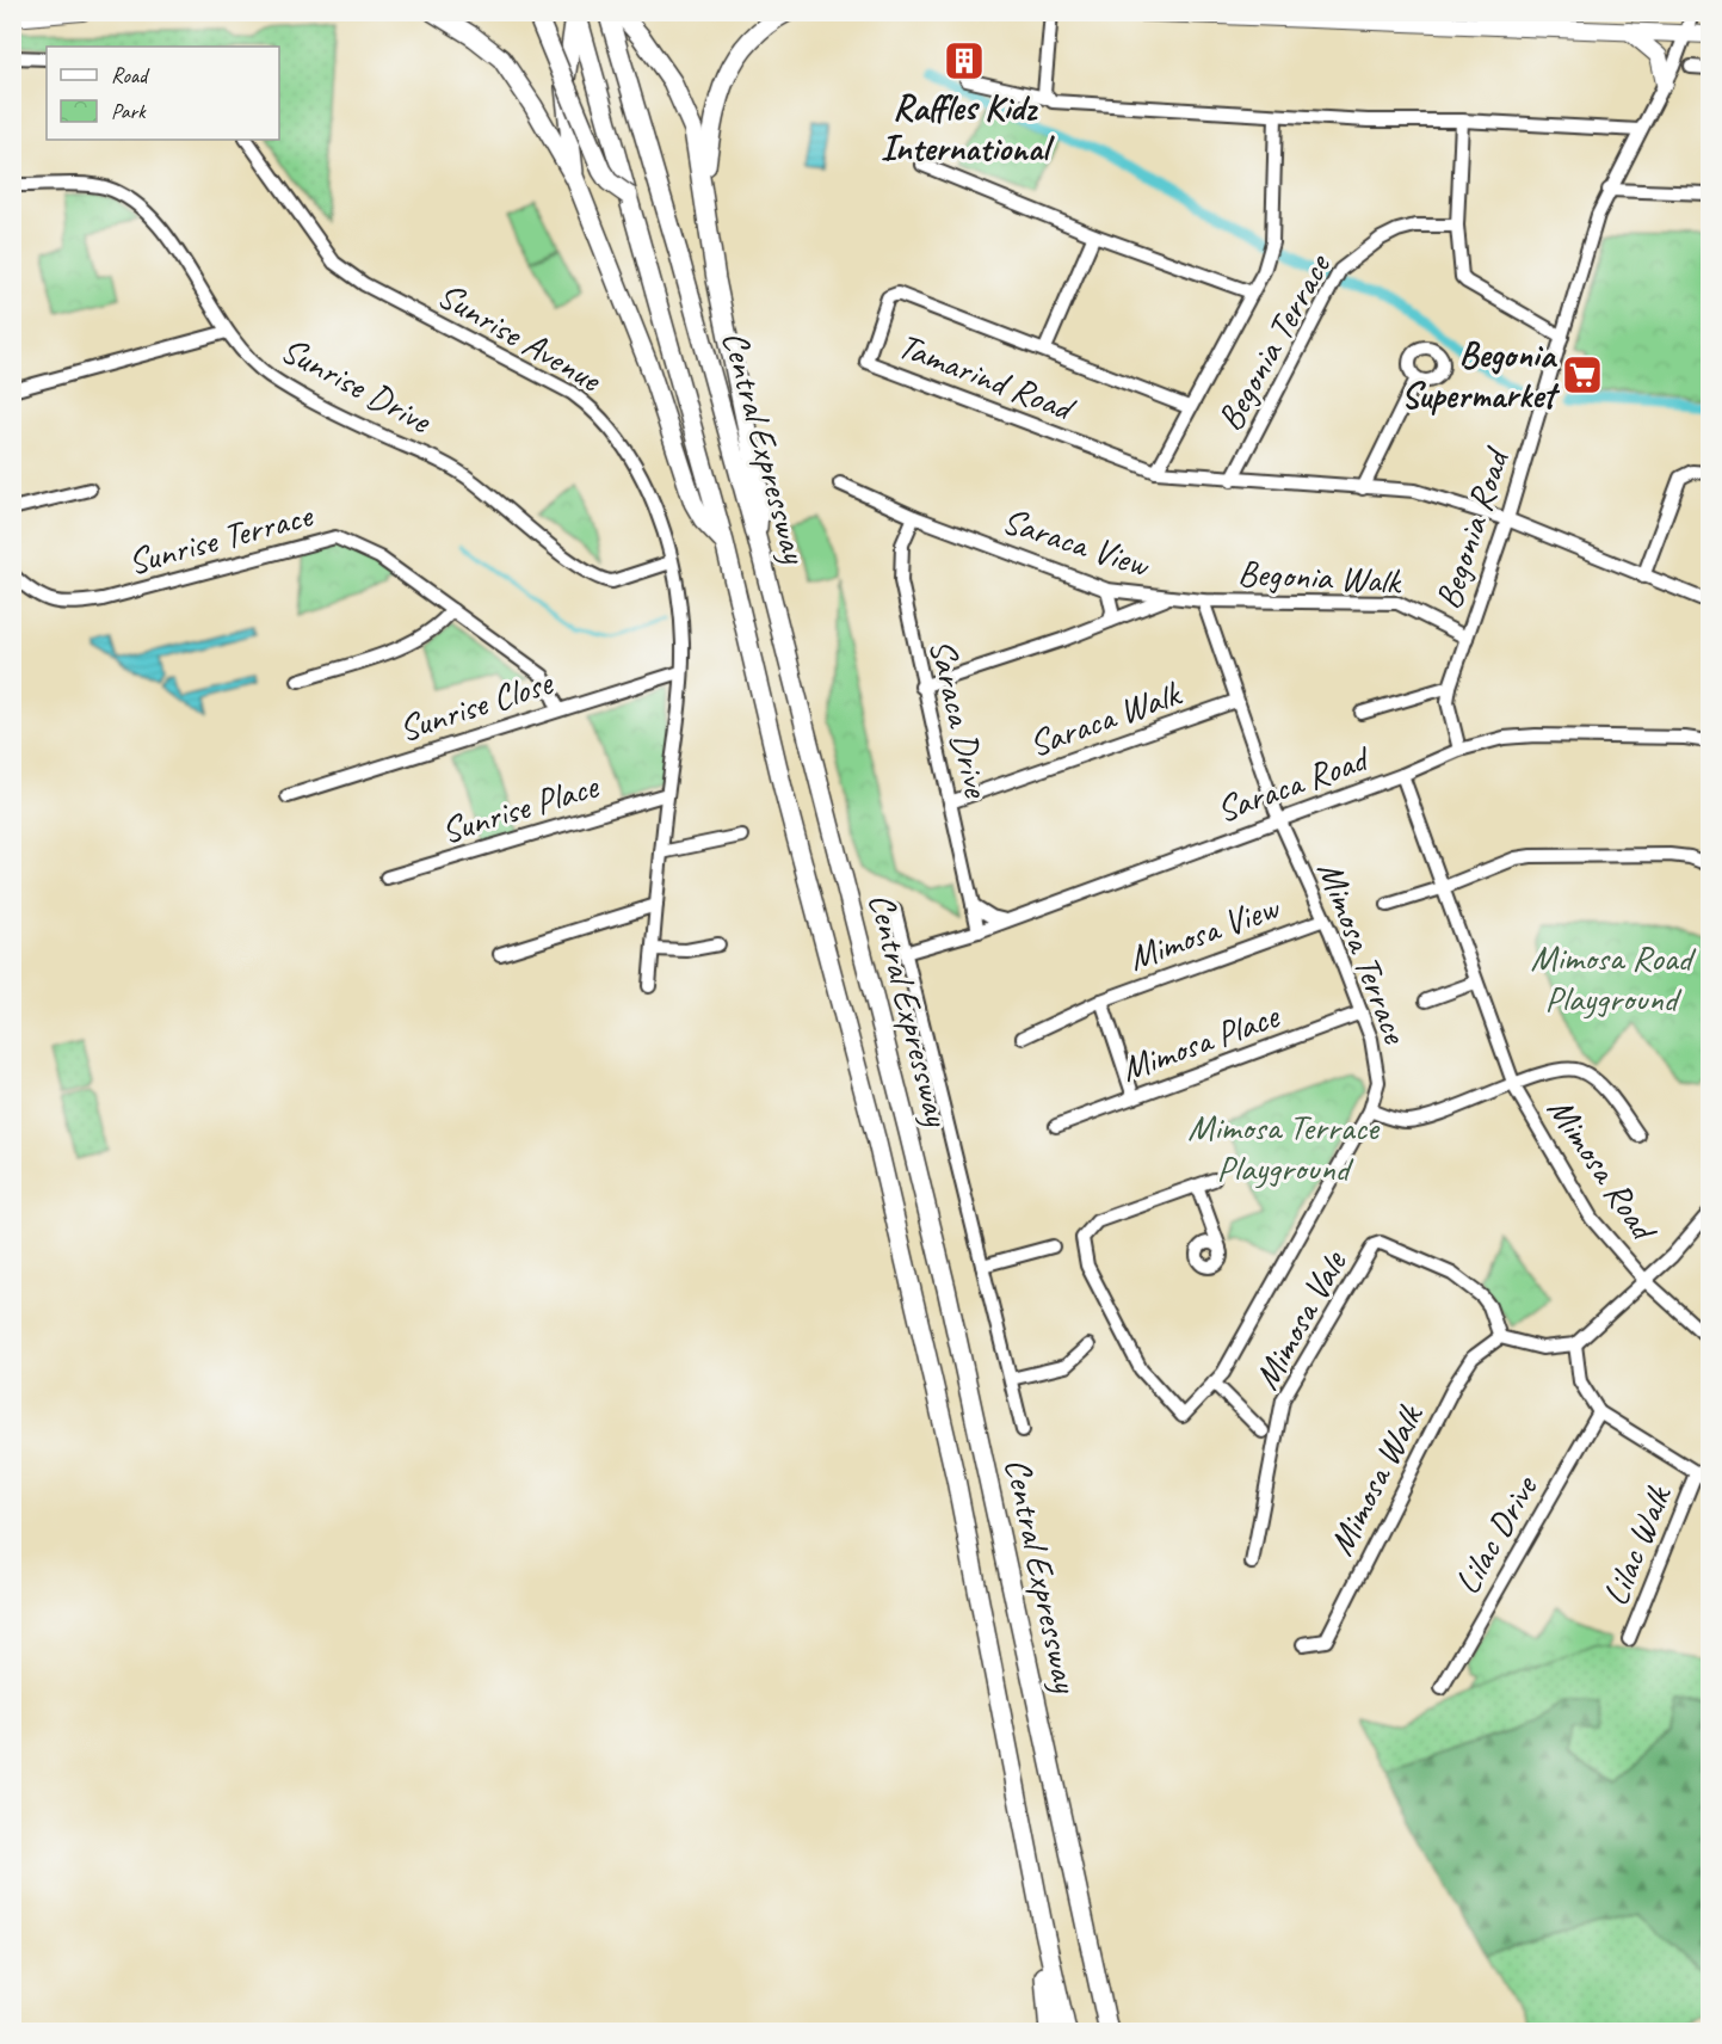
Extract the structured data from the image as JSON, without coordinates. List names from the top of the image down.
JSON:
{
  "streets": {
    "highway": ["Central Expressway"],
    "street": [
      "Sunrise Avenue",
      "Begonia Terrace",
      "Tamarind Road",
      "Sunrise Drive",
      "Begonia Road",
      "Sunrise Terrace",
      "Saraca View",
      "Begonia Walk",
      "Sunrise Close",
      "Saraca Drive",
      "Saraca Walk",
      "Saraca Road",
      "Sunrise Place",
      "Mimosa View",
      "Mimosa Terrace",
      "Mimosa Place",
      "Mimosa Road",
      "Mimosa Vale",
      "Mimosa Walk",
      "Lilac Drive",
      "Lilac Walk"
    ]
  },
  "crossings": [
    ["Sunrise Avenue", "Sunrise Drive"],
    ["Sunrise Avenue", "Sunrise Close"],
    ["Sunrise Avenue", "Sunrise Place"],
    ["Begonia Road", "Begonia Walk"],
    ["Begonia Road", "Saraca Road"],
    ["Sunrise Terrace", "Sunrise Close"],
    ["Saraca View", "Begonia Walk"],
    ["Saraca View", "Saraca Drive"],
    ["Saraca Drive", "Saraca Walk"],
    ["Saraca Drive", "Saraca Road"],
    ["Saraca Road", "Mimosa Terrace"],
    ["Saraca Road", "Mimosa Road"],
    ["Mimosa View", "Mimosa Terrace"],
    ["Mimosa View", "Mimosa Place"],
    ["Mimosa Terrace", "Mimosa Place"],
    ["Mimosa Terrace", "Mimosa Road"],
    ["Mimosa Vale", "Mimosa Walk"]
  ],
  "parks": ["Mimosa Road Playground", "Mimosa Terrace Playground"],
  "places": {
    "building": ["Raffles Kidz International"],
    "supermarket": ["Begonia Supermarket"]
  },
  "legend": ["Road", "Park"]
}
